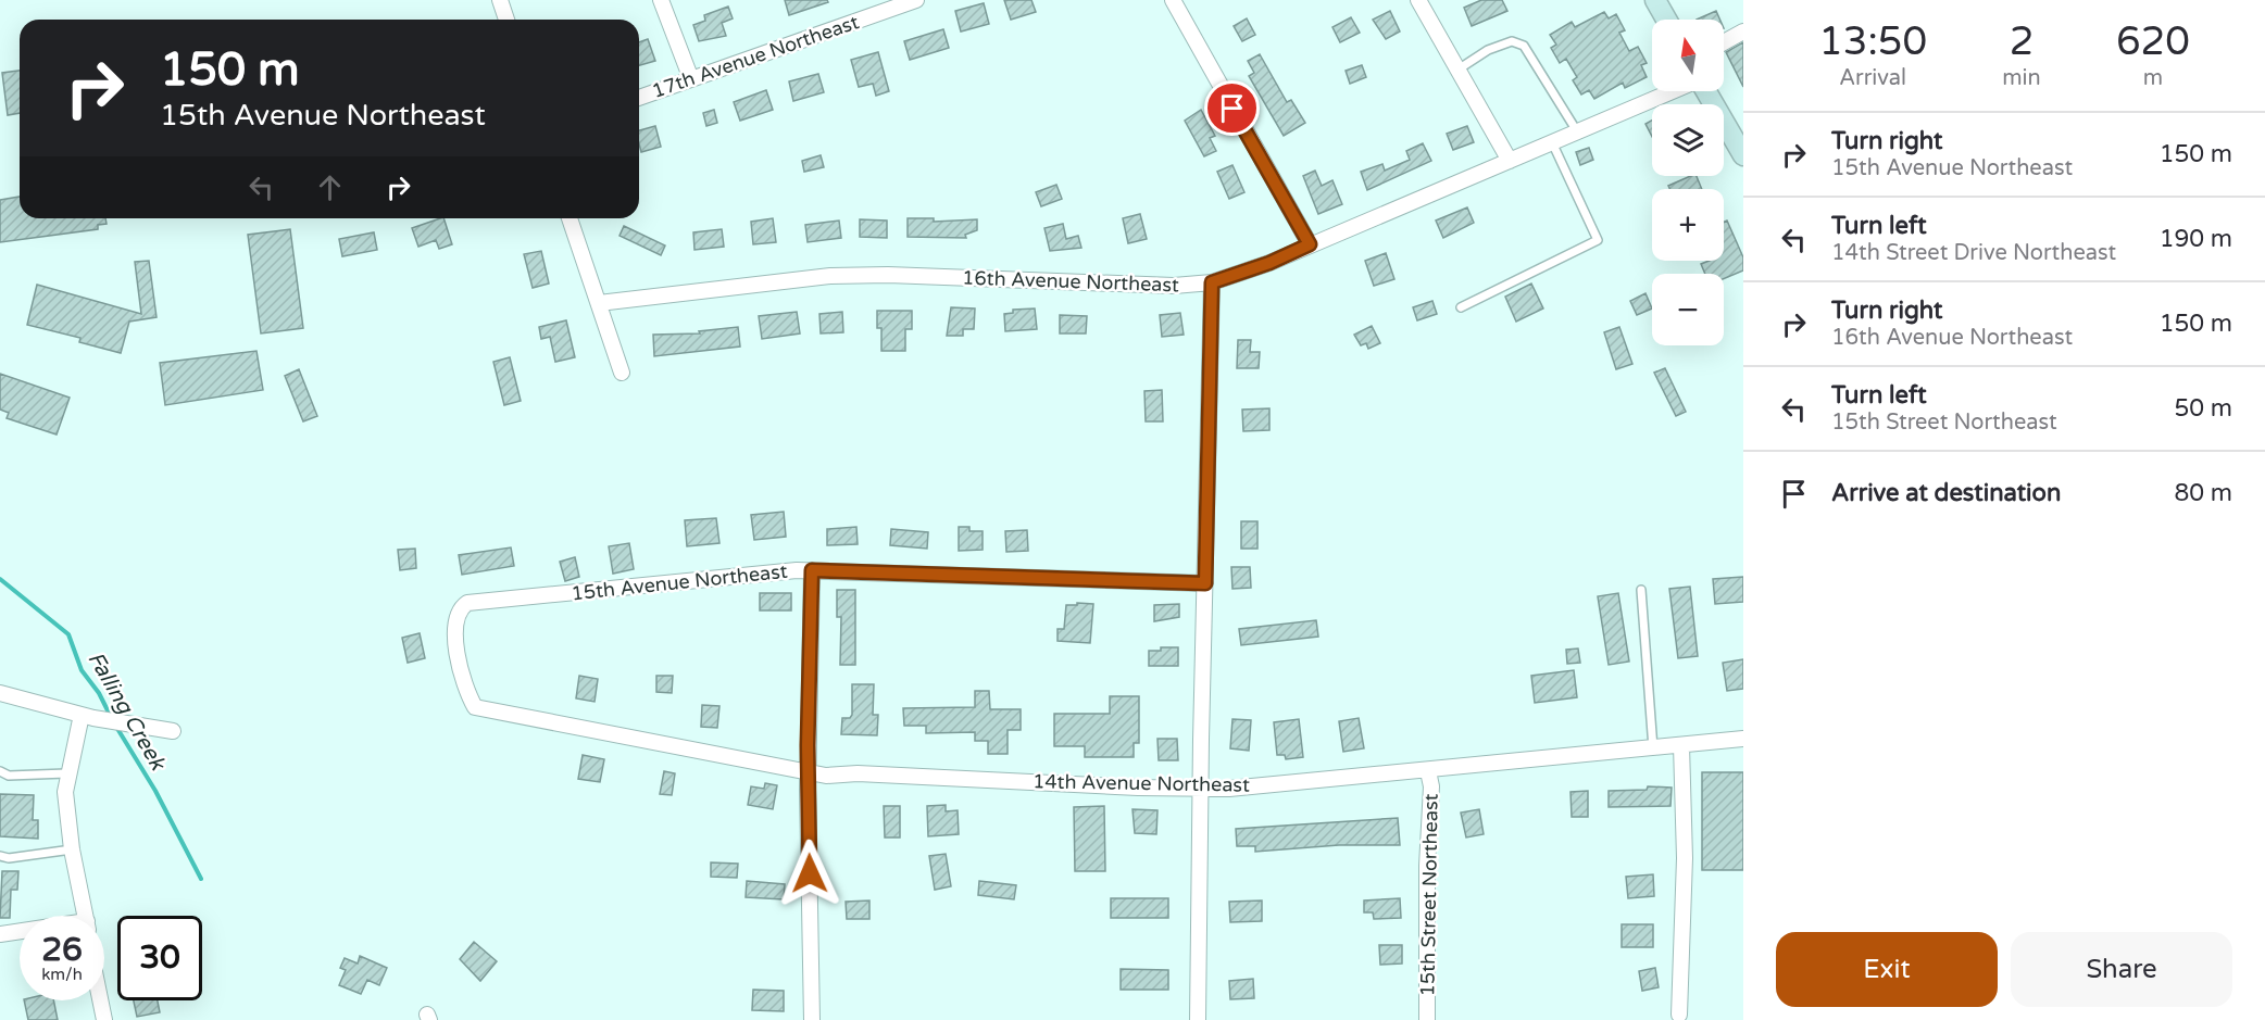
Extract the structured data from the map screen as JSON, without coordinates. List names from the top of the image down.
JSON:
{
  "streets": {
    "street": [
      "17th Avenue Northeast",
      "16th Avenue Northeast",
      "15th Avenue Northeast",
      "14th Avenue Northeast",
      "15th Street Northeast"
    ]
  },
  "crossings": [
    ["15th Avenue Northeast", "14th Avenue Northeast"],
    ["14th Avenue Northeast", "15th Street Northeast"]
  ],
  "water": ["Falling Creek"],
  "north": "top",
  "page": {
    "eta": [
      "13:50",
      "Arrival",
      "2",
      "min",
      "620",
      "m"
    ],
    "map_buttons": ["+", "−"],
    "turn": ["150 m", "15th Avenue Northeast"],
    "list": [
      {
        "name": "Turn right",
        "note": "15th Avenue Northeast",
        "value": "150 m"
      },
      {
        "name": "Turn left",
        "note": "14th Street Drive Northeast",
        "value": "190 m"
      },
      {
        "name": "Turn right",
        "note": "16th Avenue Northeast",
        "value": "150 m"
      },
      {
        "name": "Turn left",
        "note": "15th Street Northeast",
        "value": "50 m"
      },
      {
        "name": "Arrive at destination",
        "value": "80 m"
      }
    ],
    "speed": "26 km/h",
    "limit": "30",
    "buttons": ["Exit", "Share"]
  }
}
